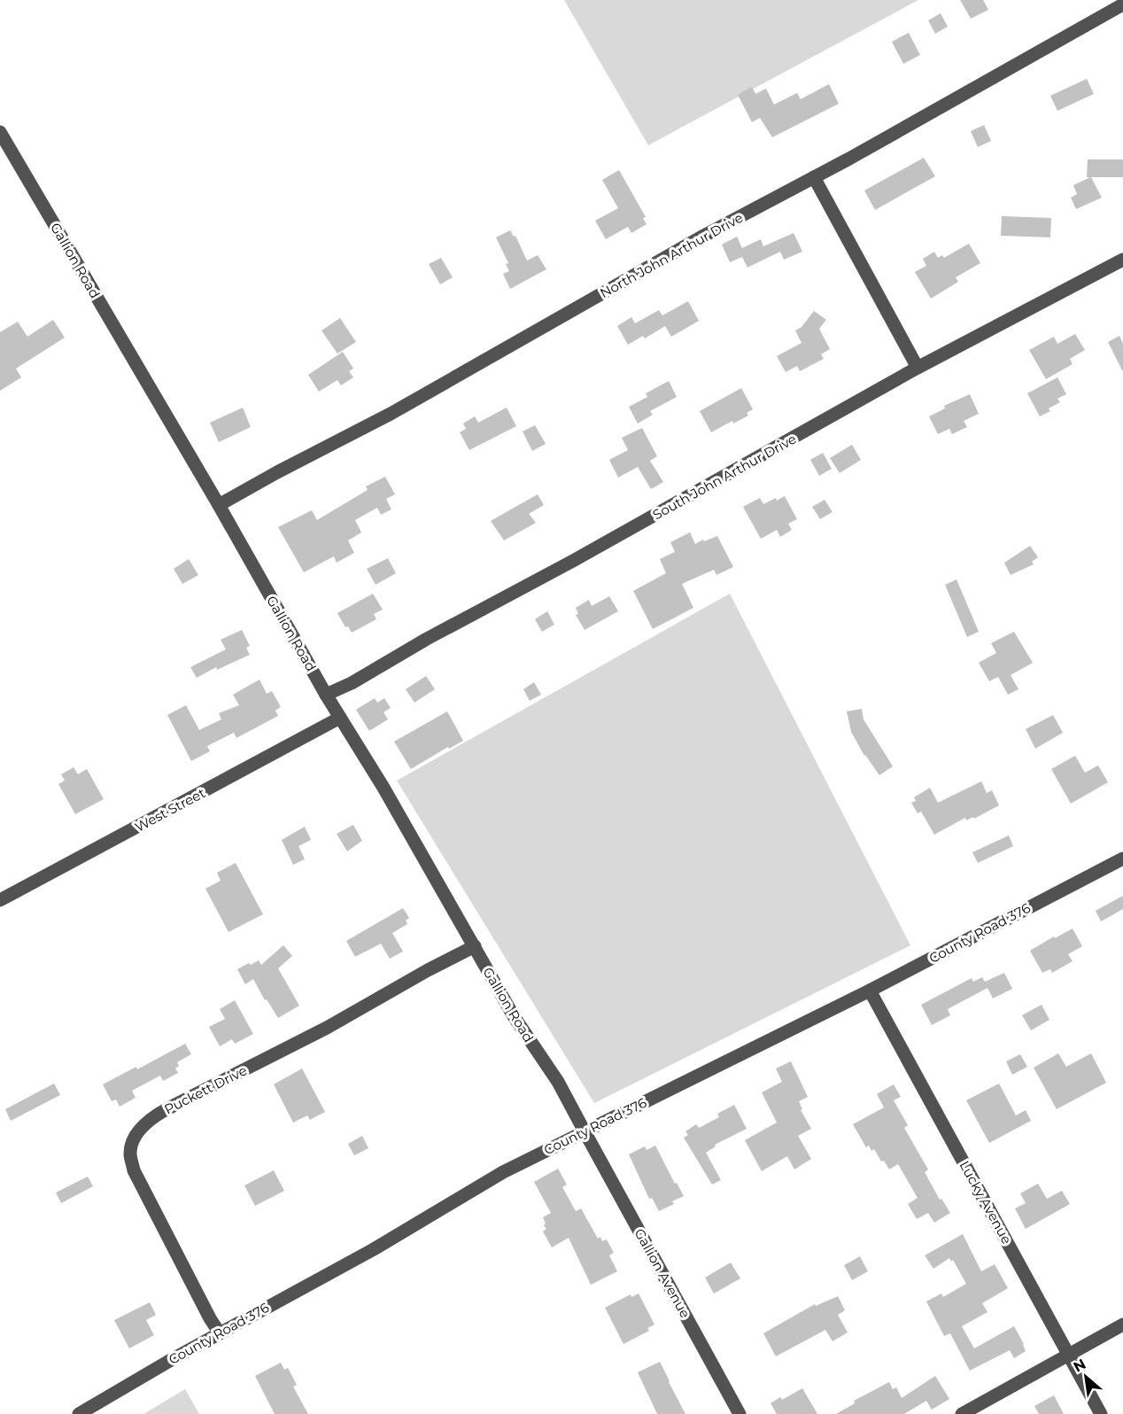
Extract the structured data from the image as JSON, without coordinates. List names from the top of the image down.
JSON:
{
  "streets": {
    "street": [
      "North John Arthur Drive",
      "Gallion Road",
      "South John Arthur Drive",
      "West Street",
      "County Road 376",
      "Puckett Drive",
      "Lucky Avenue",
      "Gallion Avenue"
    ]
  },
  "crossings": [
    ["North John Arthur Drive", "Gallion Road"],
    ["Gallion Road", "South John Arthur Drive"],
    ["Gallion Road", "West Street"],
    ["Gallion Road", "County Road 376"],
    ["Gallion Road", "Puckett Drive"],
    ["Gallion Road", "Gallion Avenue"],
    ["County Road 376", "Puckett Drive"],
    ["County Road 376", "Lucky Avenue"],
    ["County Road 376", "Gallion Avenue"]
  ],
  "north": "top left"
}
